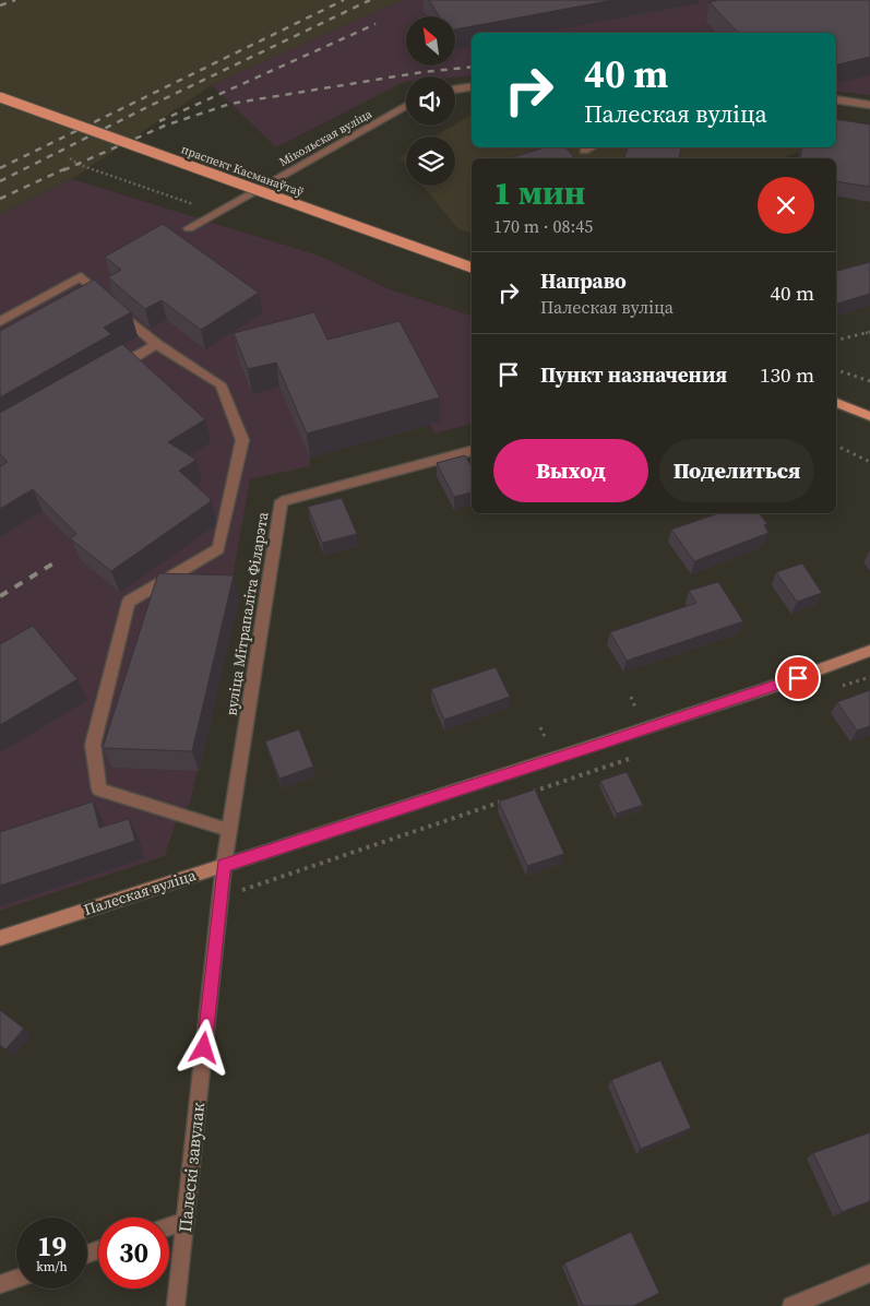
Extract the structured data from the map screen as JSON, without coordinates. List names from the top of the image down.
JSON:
{
  "streets": {
    "main road": ["праспект Касманаўтаў", "Палеская вуліца"],
    "street": ["Мікольская вуліца", "вуліца Мітрапаліта Філарэта", "Палескі завулак"]
  },
  "crossings": [
    ["вуліца Мітрапаліта Філарэта", "Палеская вуліца"],
    ["вуліца Мітрапаліта Філарэта", "Палескі завулак"],
    ["Палеская вуліца", "Палескі завулак"]
  ],
  "north": "top left",
  "page": {
    "turn": ["40 m", "Палеская вуліца"],
    "heading": ["1 мин", "170 m · 08:45"],
    "list": [
      {
        "name": "Направо",
        "note": "Палеская вуліца",
        "value": "40 m"
      },
      {
        "name": "Пункт назначения",
        "value": "130 m"
      }
    ],
    "buttons": ["Выход", "Поделиться"],
    "speed": "19 km/h",
    "limit": "30"
  }
}
